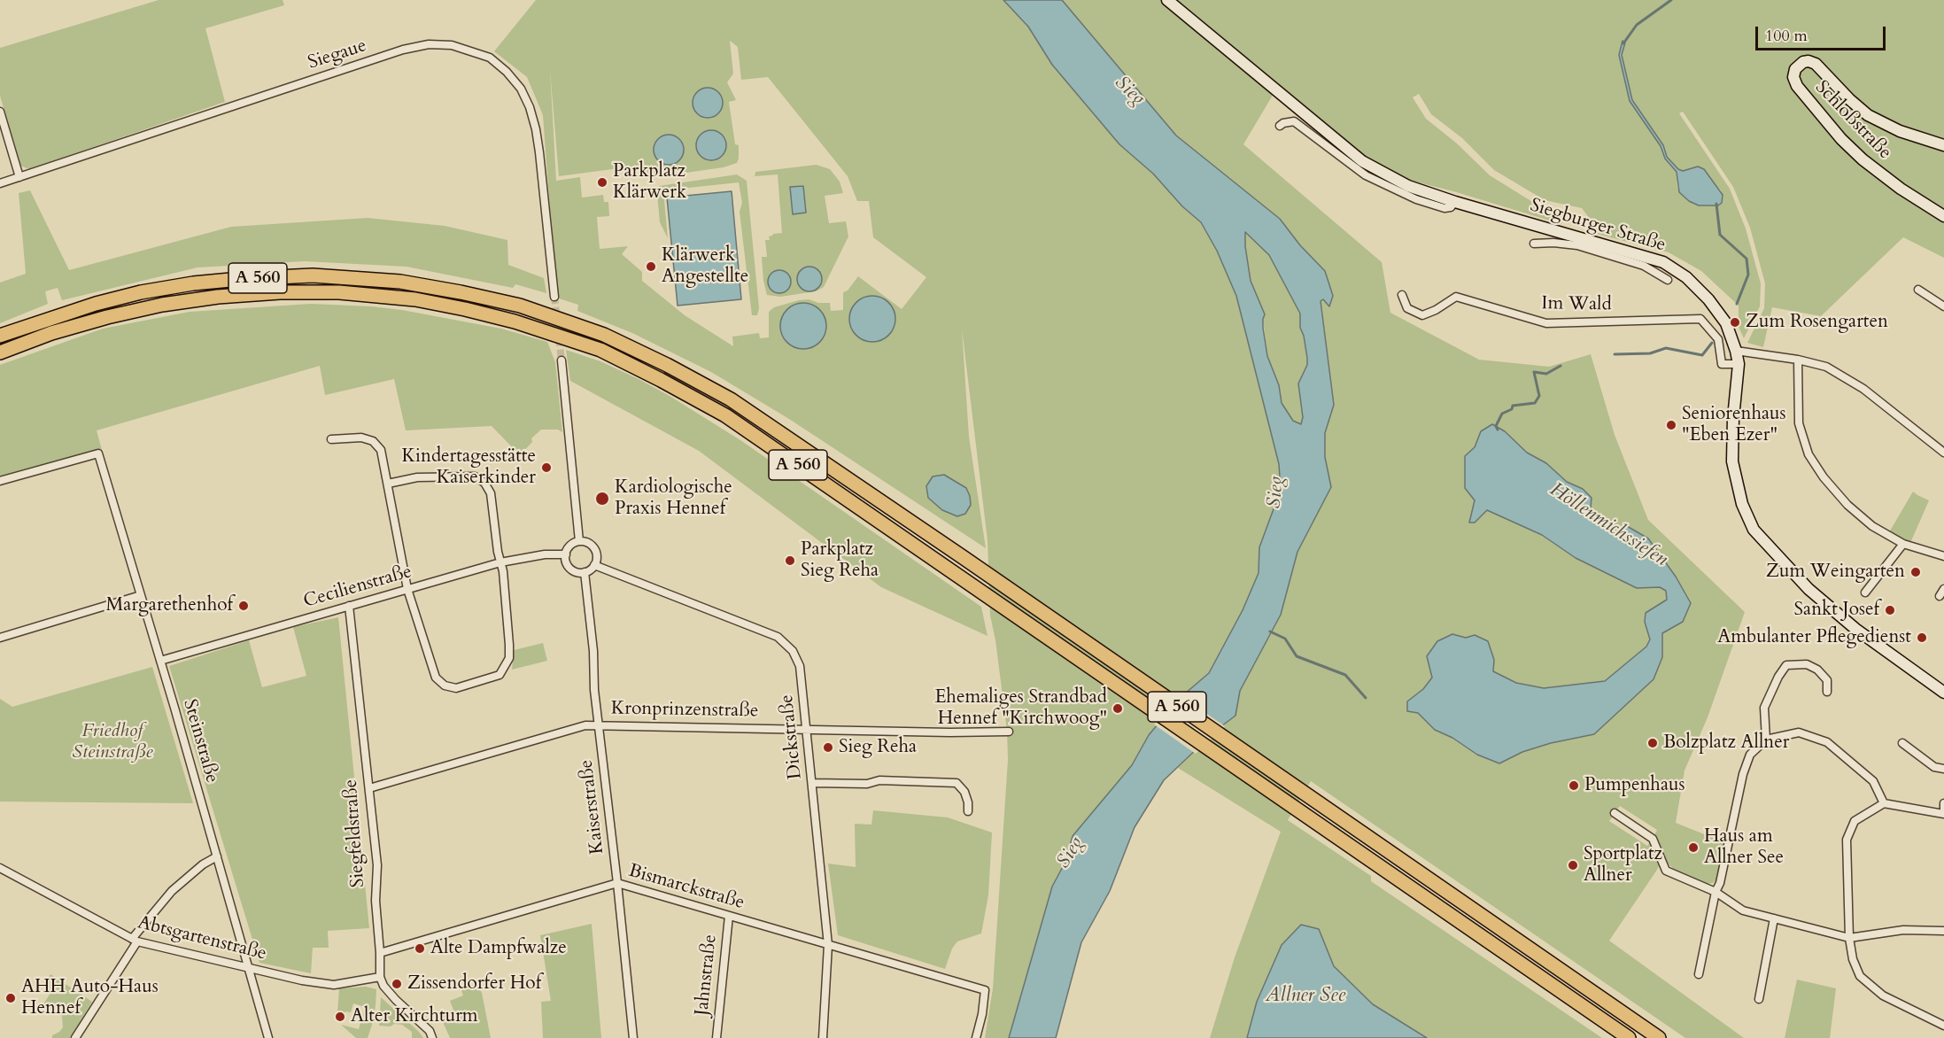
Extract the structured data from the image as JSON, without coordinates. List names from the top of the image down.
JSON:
{
  "streets": {
    "highway": ["A 560"],
    "main road": ["Schloßstraße", "Siegburger Straße"],
    "street": [
      "Siegaue",
      "Im Wald",
      "Cecilienstraße",
      "Kronprinzenstraße",
      "Dickstraße",
      "Steinstraße",
      "Kaiserstraße",
      "Siegfeldstraße",
      "Bismarckstraße",
      "Abtsgartenstraße",
      "Jahnstraße"
    ]
  },
  "crossings": [
    ["Siegburger Straße", "Im Wald"],
    ["Cecilienstraße", "Dickstraße"],
    ["Cecilienstraße", "Steinstraße"],
    ["Cecilienstraße", "Kaiserstraße"],
    ["Cecilienstraße", "Siegfeldstraße"],
    ["Kronprinzenstraße", "Dickstraße"],
    ["Kronprinzenstraße", "Kaiserstraße"],
    ["Kronprinzenstraße", "Siegfeldstraße"],
    ["Dickstraße", "Kaiserstraße"],
    ["Dickstraße", "Bismarckstraße"],
    ["Steinstraße", "Abtsgartenstraße"],
    ["Kaiserstraße", "Bismarckstraße"],
    ["Siegfeldstraße", "Bismarckstraße"],
    ["Siegfeldstraße", "Abtsgartenstraße"],
    ["Bismarckstraße", "Jahnstraße"]
  ],
  "water": ["Sieg", "Höllenmichssiefen", "Allner See"],
  "parks": ["Friedhof Steinstraße"],
  "places": [
    "Parkplatz Klärwerk",
    "Klärwerk Angestellte",
    "Zum Rosengarten",
    "Seniorenhaus \"Eben Ezer\"",
    "Kindertagesstätte Kaiserkinder",
    "Kardiologische Praxis Hennef",
    "Parkplatz Sieg Reha",
    "Zum Weingarten",
    "Margarethenhof",
    "Sankt Josef",
    "Ambulanter Pflegedienst",
    "Ehemaliges Strandbad Hennef \"Kirchwoog\"",
    "Bolzplatz Allner",
    "Sieg Reha",
    "Pumpenhaus",
    "Haus am Allner See",
    "Sportplatz Allner",
    "Alte Dampfwalze",
    "Zissendorfer Hof",
    "AHH Auto-Haus Hennef",
    "Alter Kirchturm"
  ],
  "scale_bar": "100 m"
}
